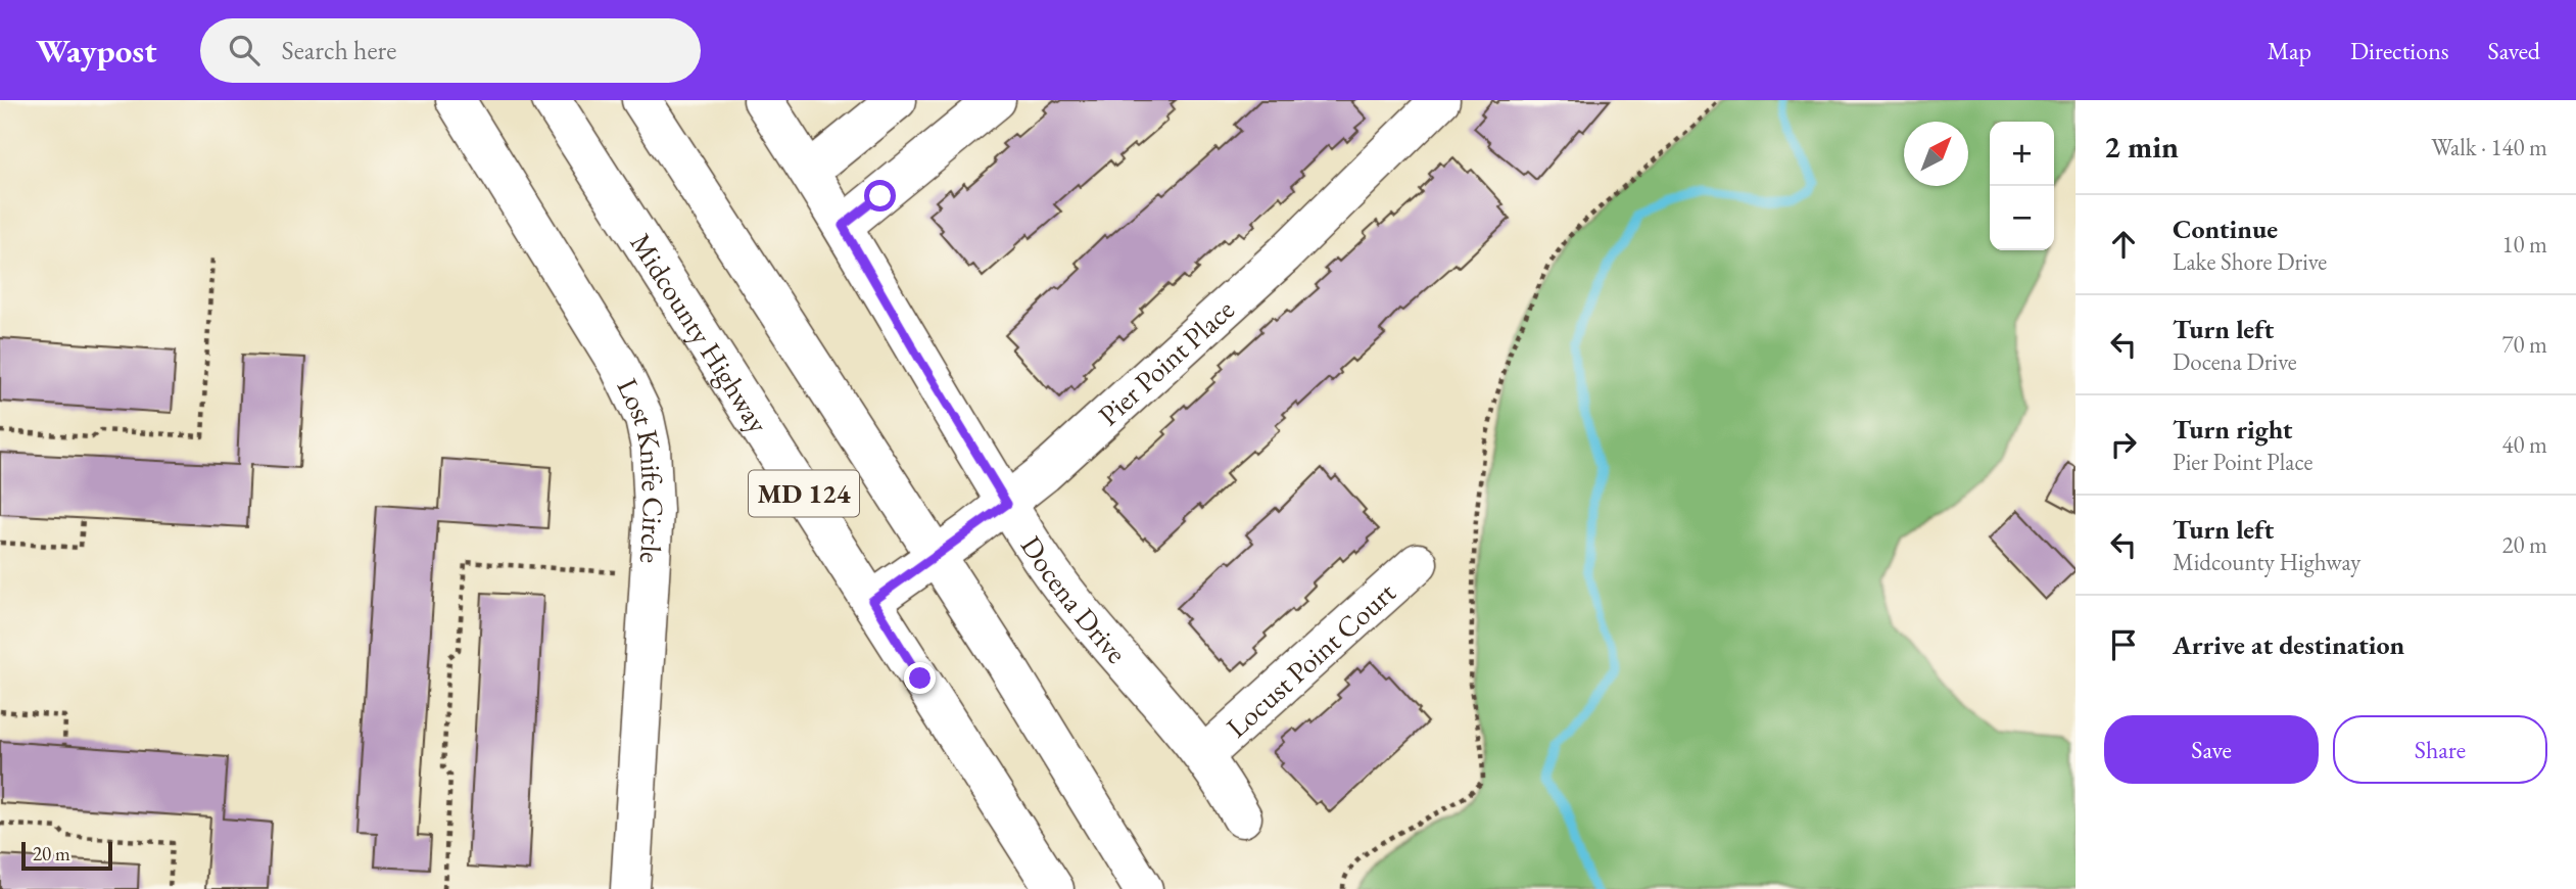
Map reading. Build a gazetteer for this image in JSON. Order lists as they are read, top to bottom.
{
  "streets": {
    "street": [
      "Midcounty Highway",
      "Pier Point Place",
      "Lost Knife Circle",
      "MD 124",
      "Docena Drive",
      "Locust Point Court"
    ]
  },
  "crossings": [
    ["Midcounty Highway", "Pier Point Place"],
    ["Pier Point Place", "MD 124"],
    ["Pier Point Place", "Docena Drive"],
    ["Docena Drive", "Locust Point Court"]
  ],
  "scale_bar": "20 m",
  "north": "top right",
  "page": {
    "header": "Waypost",
    "search": "Search here",
    "nav": ["Map", "Directions", "Saved"],
    "heading": ["2 min", "Walk · 140 m"],
    "map_buttons": ["+", "−"],
    "list": [
      ["Continue", "Lake Shore Drive", "10 m"],
      ["Turn left", "Docena Drive", "70 m"],
      ["Turn right", "Pier Point Place", "40 m"],
      ["Turn left", "Midcounty Highway", "20 m"],
      "Arrive at destination"
    ],
    "buttons": ["Save", "Share"],
    "scale": "20 m"
  }
}
